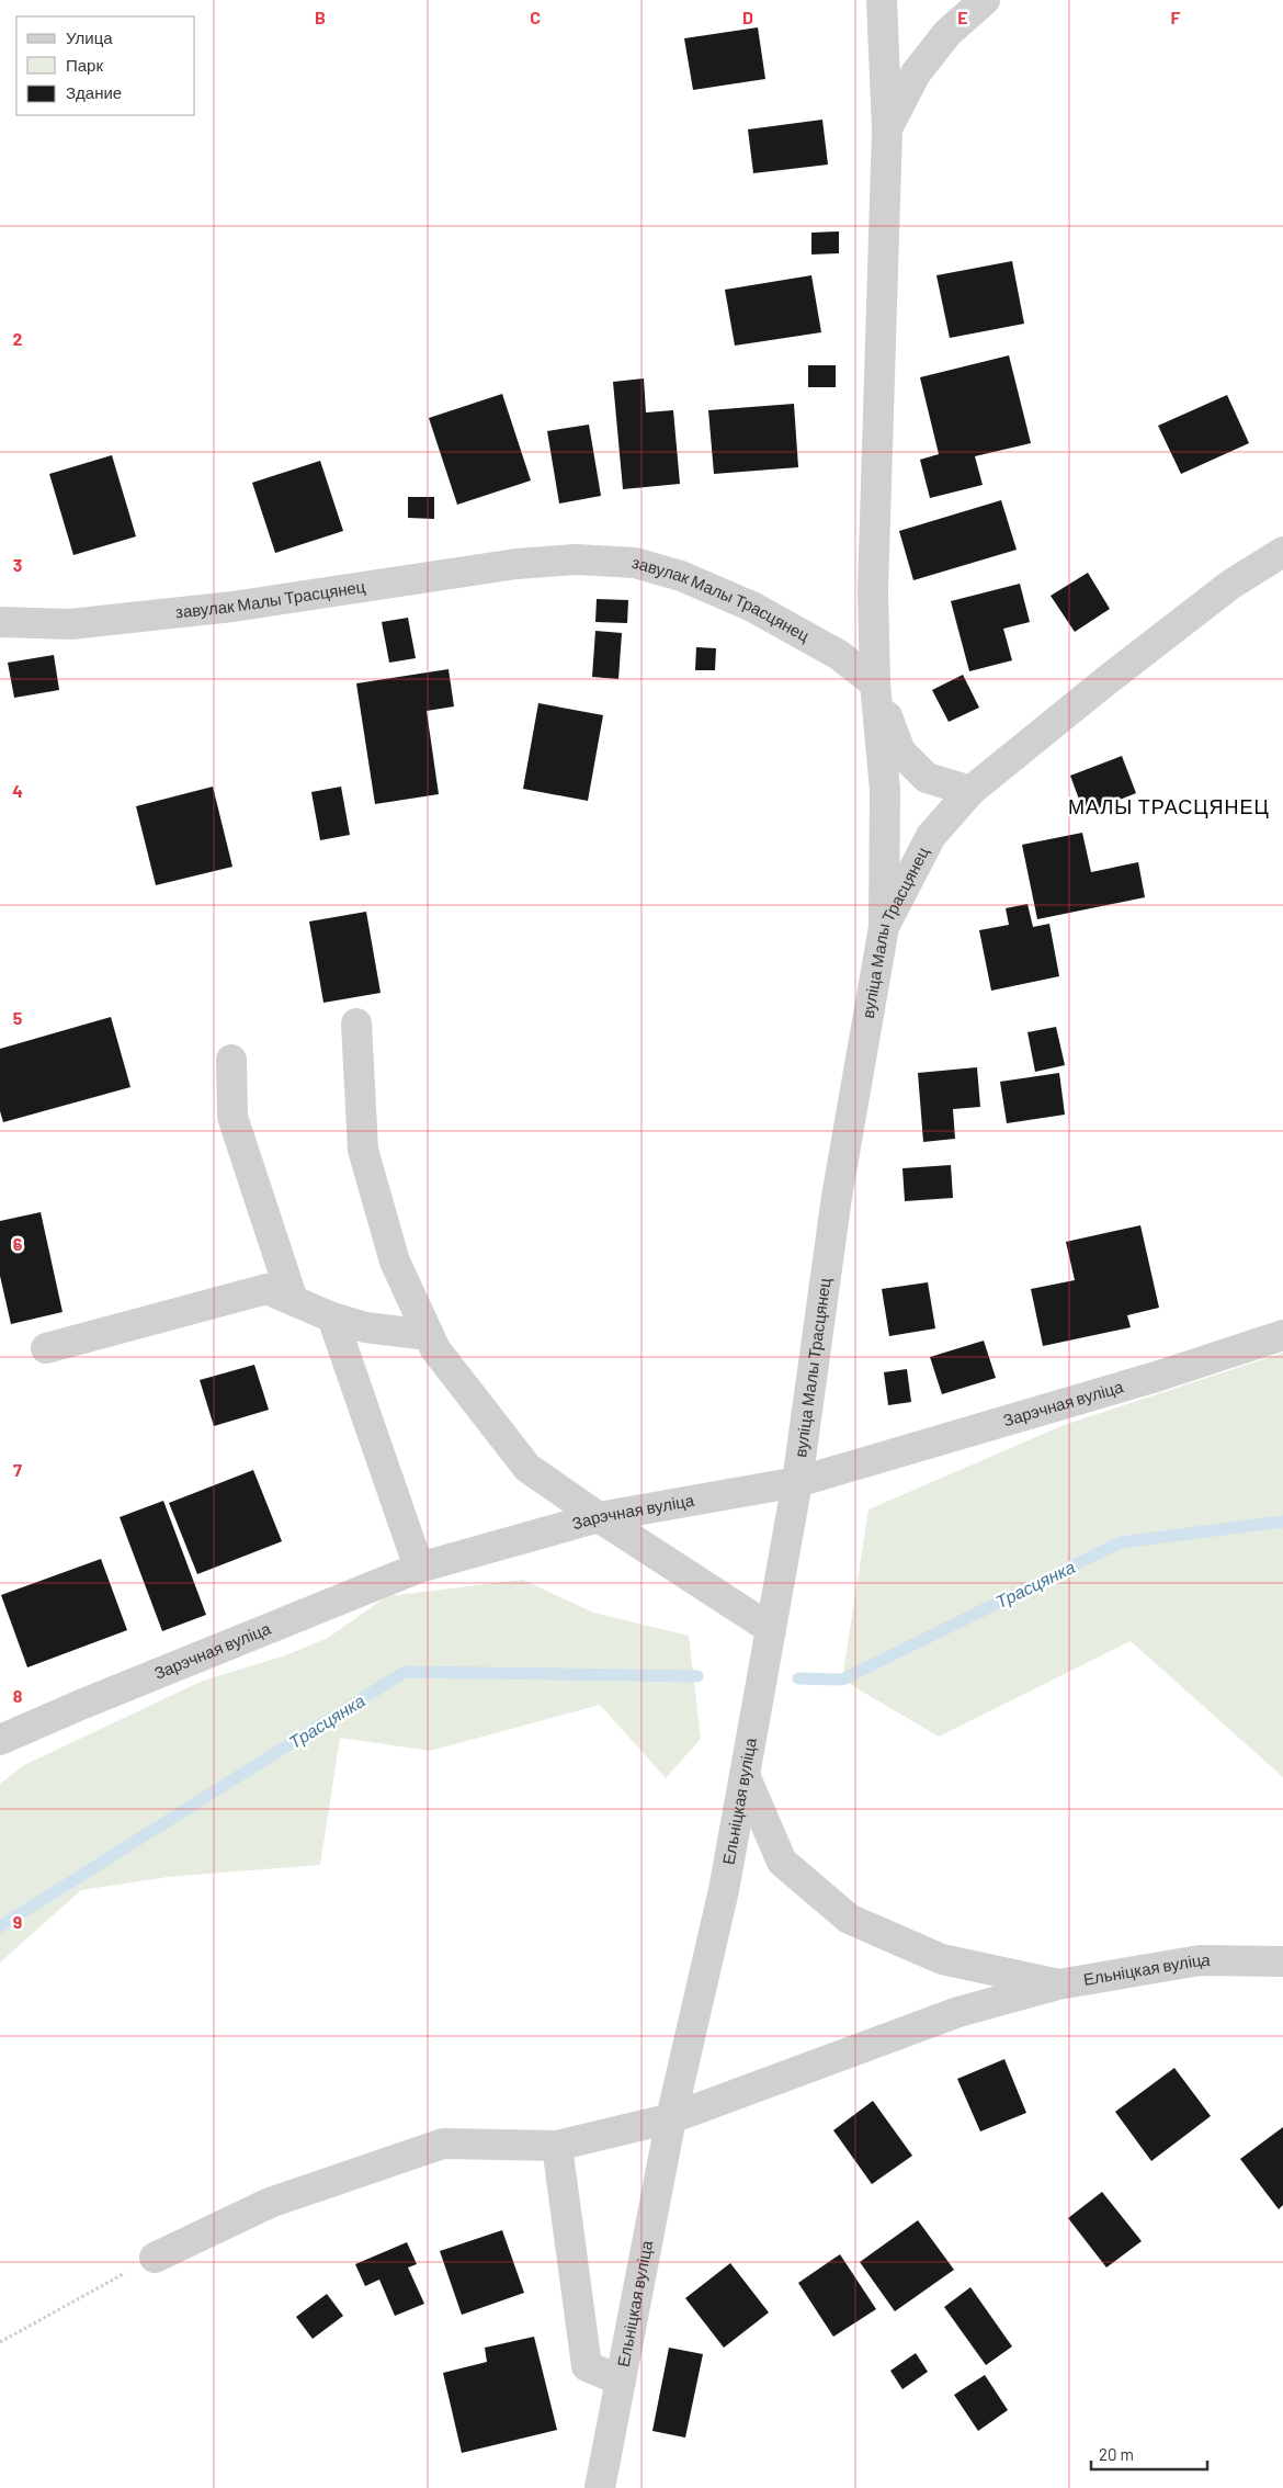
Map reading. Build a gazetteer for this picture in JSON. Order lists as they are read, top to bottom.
{
  "streets": {
    "street": [
      "завулак Малы Трасцянец",
      "вуліца Малы Трасцянец",
      "Зарэчная вуліца",
      "Ельніцкая вуліца"
    ]
  },
  "crossings": [
    ["вуліца Малы Трасцянец", "Зарэчная вуліца"],
    ["вуліца Малы Трасцянец", "Ельніцкая вуліца"],
    ["Зарэчная вуліца", "Ельніцкая вуліца"]
  ],
  "districts": ["МАЛЫ ТРАСЦЯНЕЦ"],
  "water": ["Трасцянка"],
  "legend": ["Улица", "Парк", "Здание"],
  "scale_bar": "20 m",
  "grid": {
    "columns": [
      "B",
      "C",
      "D",
      "E",
      "F"
    ],
    "rows": [
      "2",
      "3",
      "4",
      "5",
      "6",
      "7",
      "8",
      "9"
    ]
  }
}
